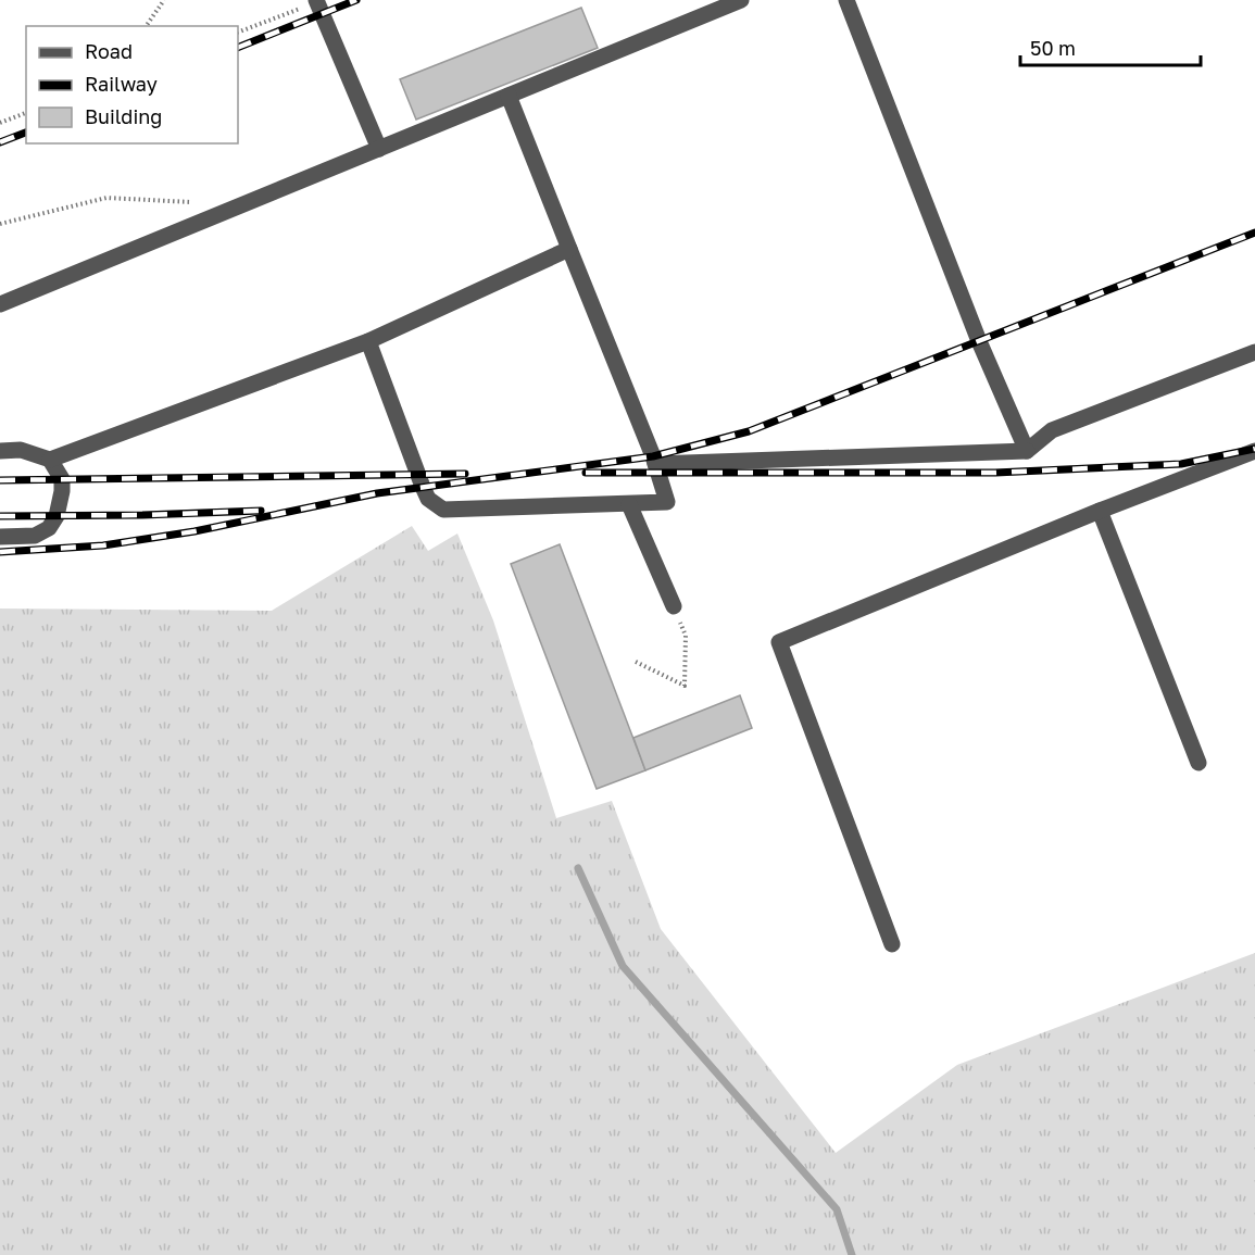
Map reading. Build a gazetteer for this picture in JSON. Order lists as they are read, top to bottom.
{
  "legend": ["Road", "Railway", "Building"],
  "scale_bar": "50 m"
}
